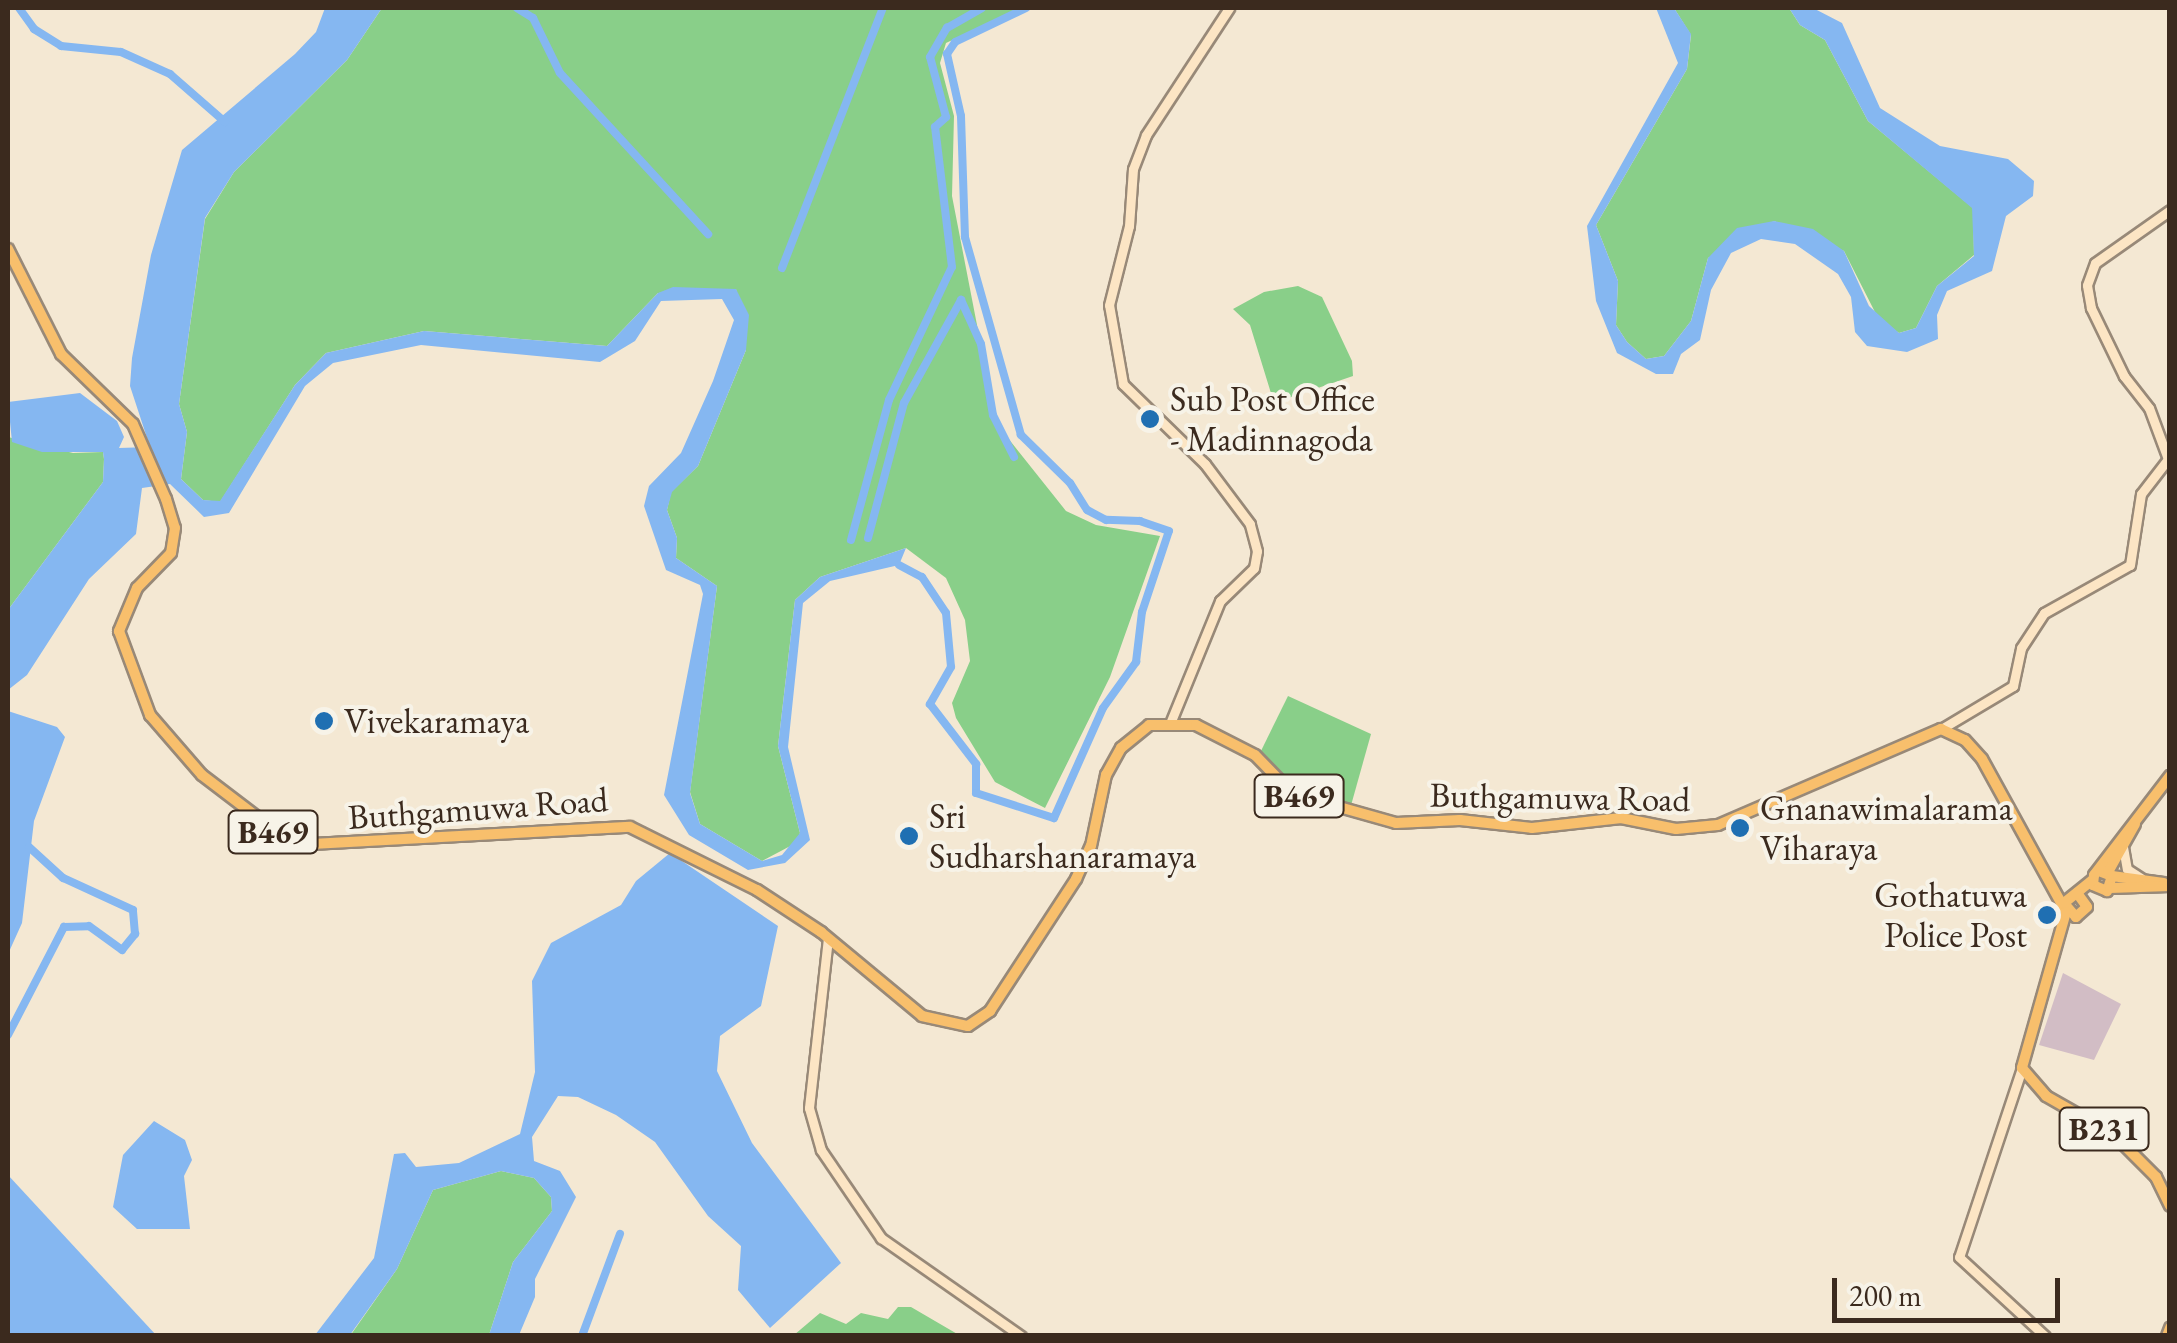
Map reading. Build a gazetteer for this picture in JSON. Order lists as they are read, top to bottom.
{
  "streets": {
    "main road": ["B469", "Buthgamuwa Road", "B231"]
  },
  "places": [
    "Sub Post Office - Madinnagoda",
    "Vivekaramaya",
    "Gnanawimalarama Viharaya",
    "Sri Sudharshanaramaya",
    "Gothatuwa Police Post"
  ],
  "scale_bar": "200 m"
}
